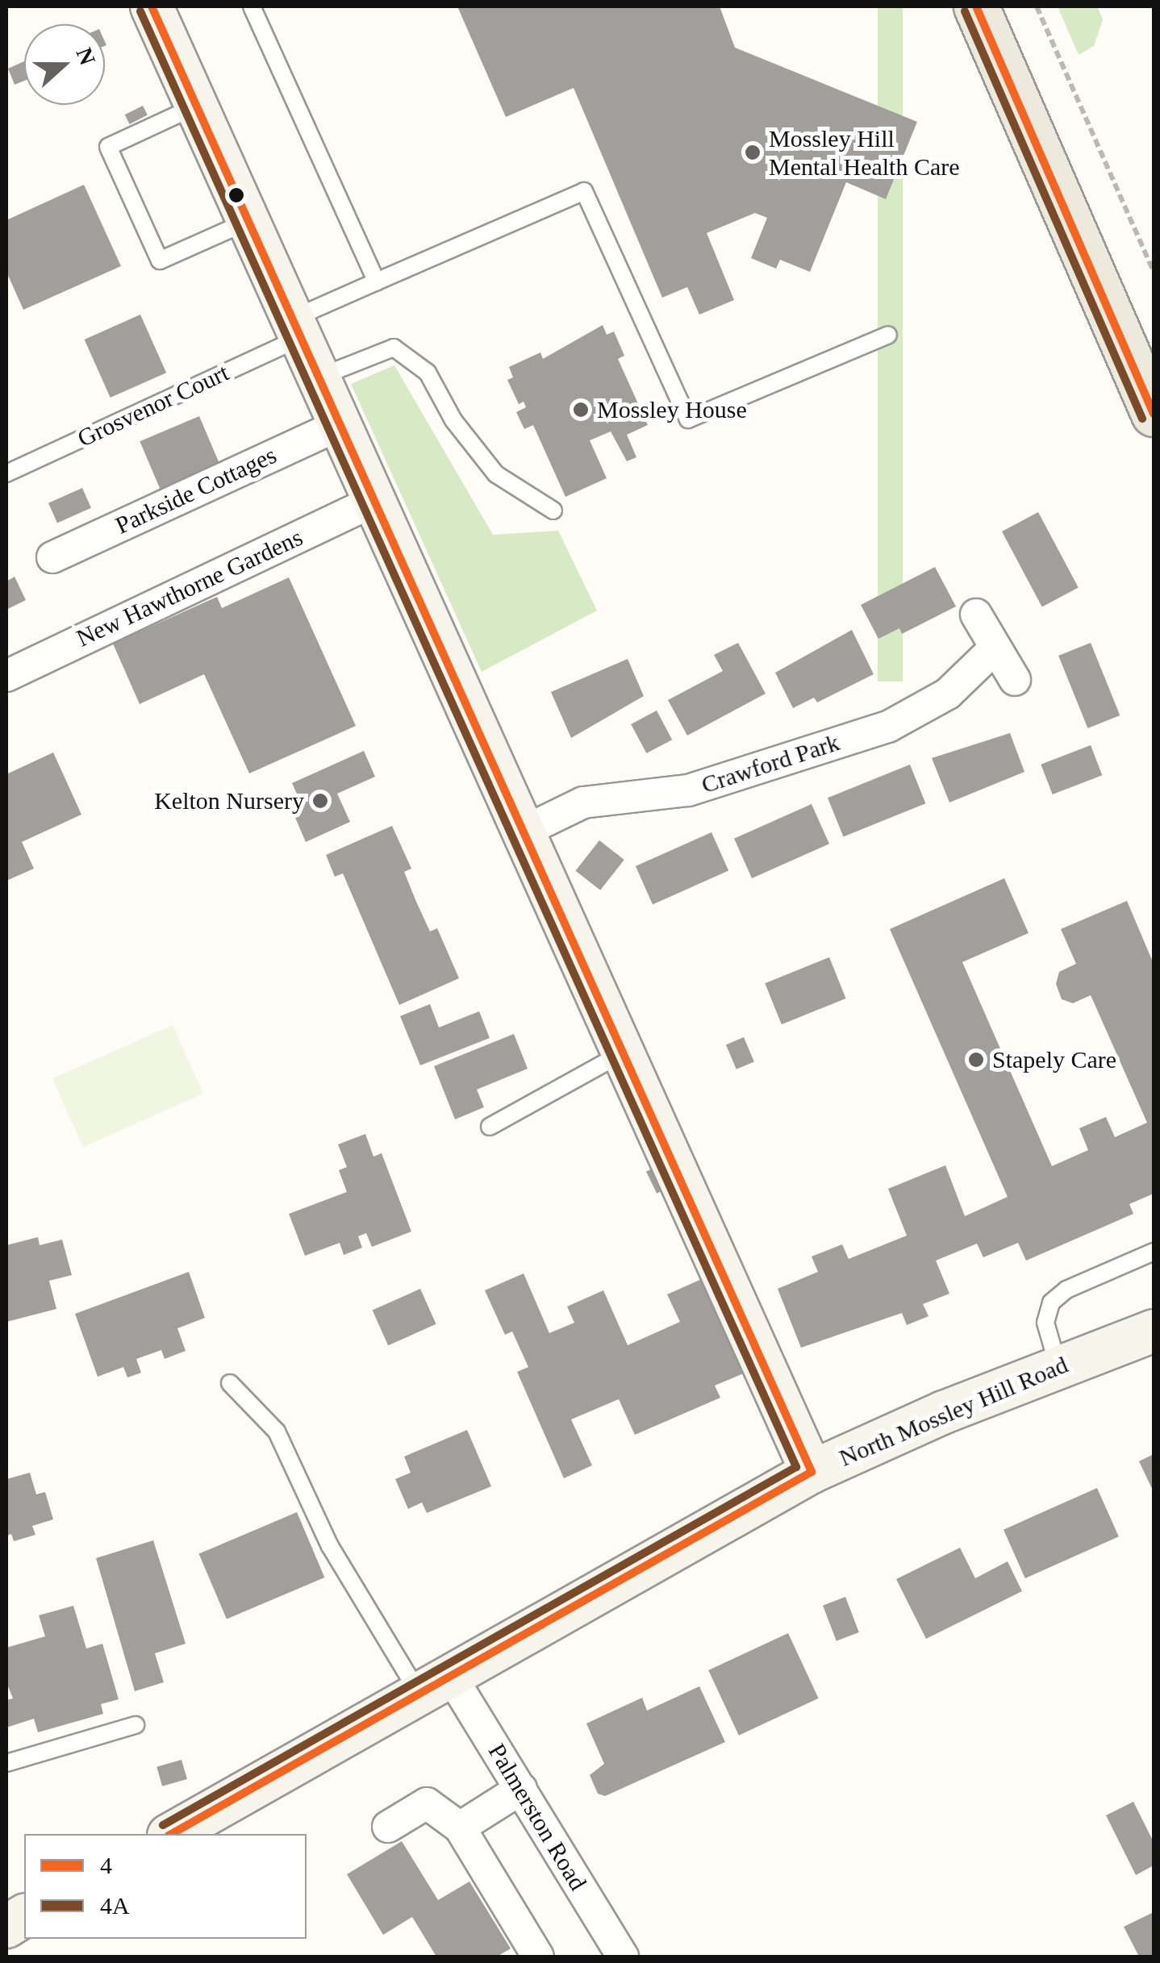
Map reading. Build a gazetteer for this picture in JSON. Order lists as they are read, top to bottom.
{
  "streets": {
    "street": [
      "Parkside Cottages",
      "New Hawthorne Gardens",
      "Crawford Park",
      "North Mossley Hill Road",
      "Palmerston Road"
    ],
    "lane": ["Grosvenor Court"]
  },
  "crossings": [
    ["North Mossley Hill Road", "Palmerston Road"]
  ],
  "places": [
    "Mossley Hill Mental Health Care",
    "Mossley House",
    "Kelton Nursery",
    "Stapely Care"
  ],
  "lines": ["transit line 4", "transit line 4A"],
  "legend": ["4", "4A"],
  "north": "right"
}
